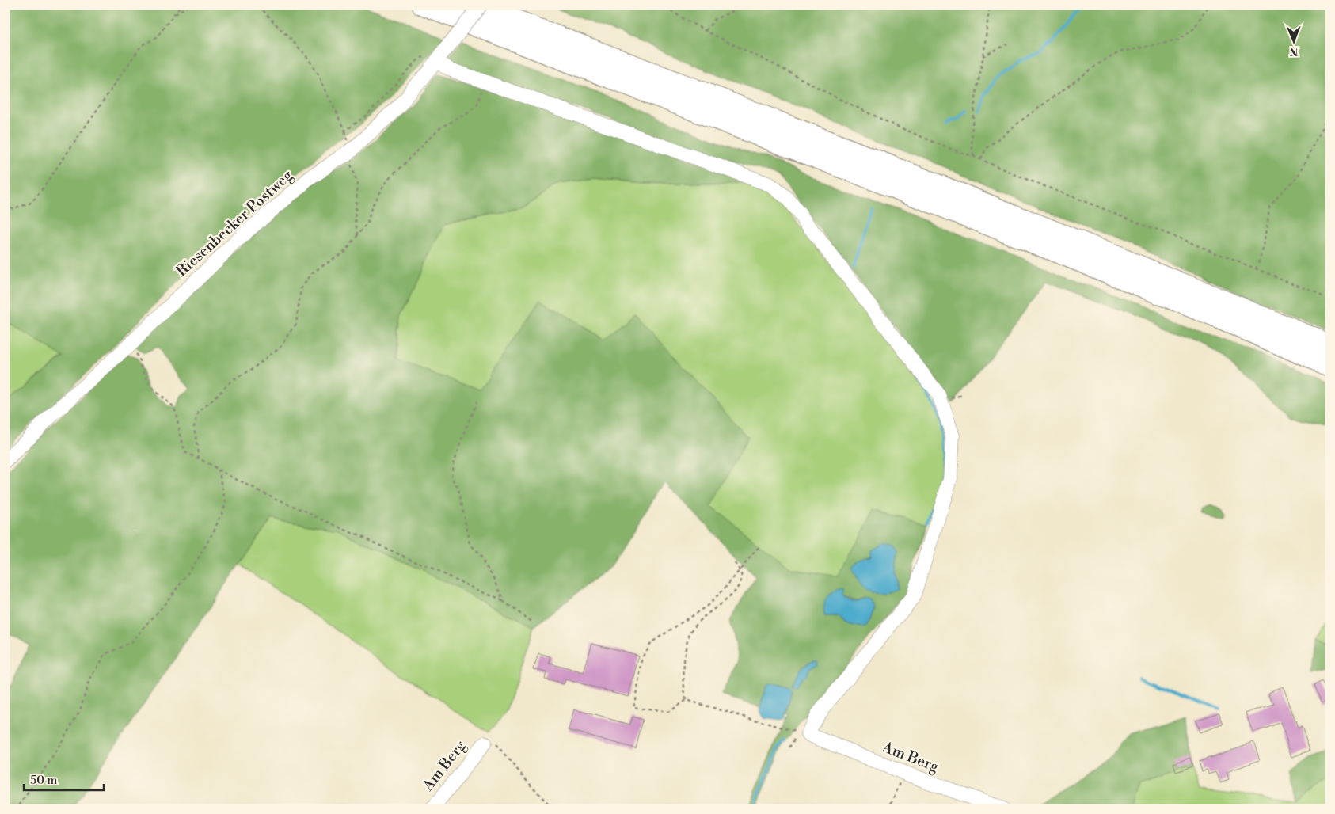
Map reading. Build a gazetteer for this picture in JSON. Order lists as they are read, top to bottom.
{
  "streets": {
    "street": ["Riesenbecker Postweg", "Am Berg"]
  },
  "scale_bar": "50 m",
  "north": "bottom"
}
